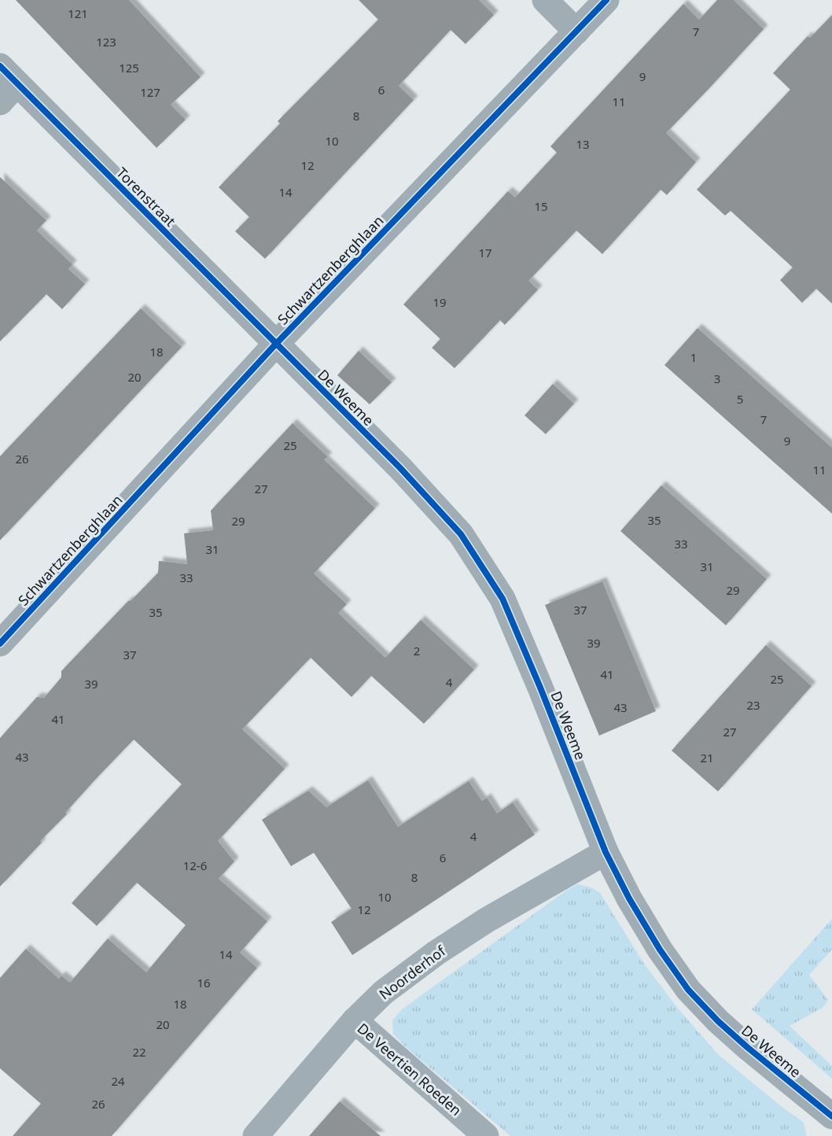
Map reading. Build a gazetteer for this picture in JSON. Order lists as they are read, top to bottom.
{
  "streets": {
    "street": [
      "Torenstraat",
      "Schwartzenberghlaan",
      "De Weeme",
      "Noorderhof",
      "De Veertien Roeden"
    ]
  },
  "crossings": [
    ["Torenstraat", "Schwartzenberghlaan"],
    ["Torenstraat", "De Weeme"],
    ["Schwartzenberghlaan", "De Weeme"],
    ["De Weeme", "Noorderhof"],
    ["Noorderhof", "De Veertien Roeden"]
  ],
  "house_numbers": [
    "121",
    "7",
    "123",
    "125",
    "9",
    "6",
    "127",
    "11",
    "8",
    "10",
    "13",
    "12",
    "14",
    "15",
    "17",
    "19",
    "18",
    "1",
    "20",
    "3",
    "5",
    "7",
    "9",
    "25",
    "26",
    "11",
    "27",
    "35",
    "29",
    "33",
    "31",
    "31",
    "33",
    "29",
    "37",
    "35",
    "39",
    "2",
    "37",
    "41",
    "25",
    "4",
    "39",
    "23",
    "43",
    "41",
    "27",
    "43",
    "21",
    "4",
    "6",
    "12-6",
    "8",
    "10",
    "12",
    "14",
    "16",
    "18",
    "20",
    "22",
    "24",
    "26"
  ]
}
